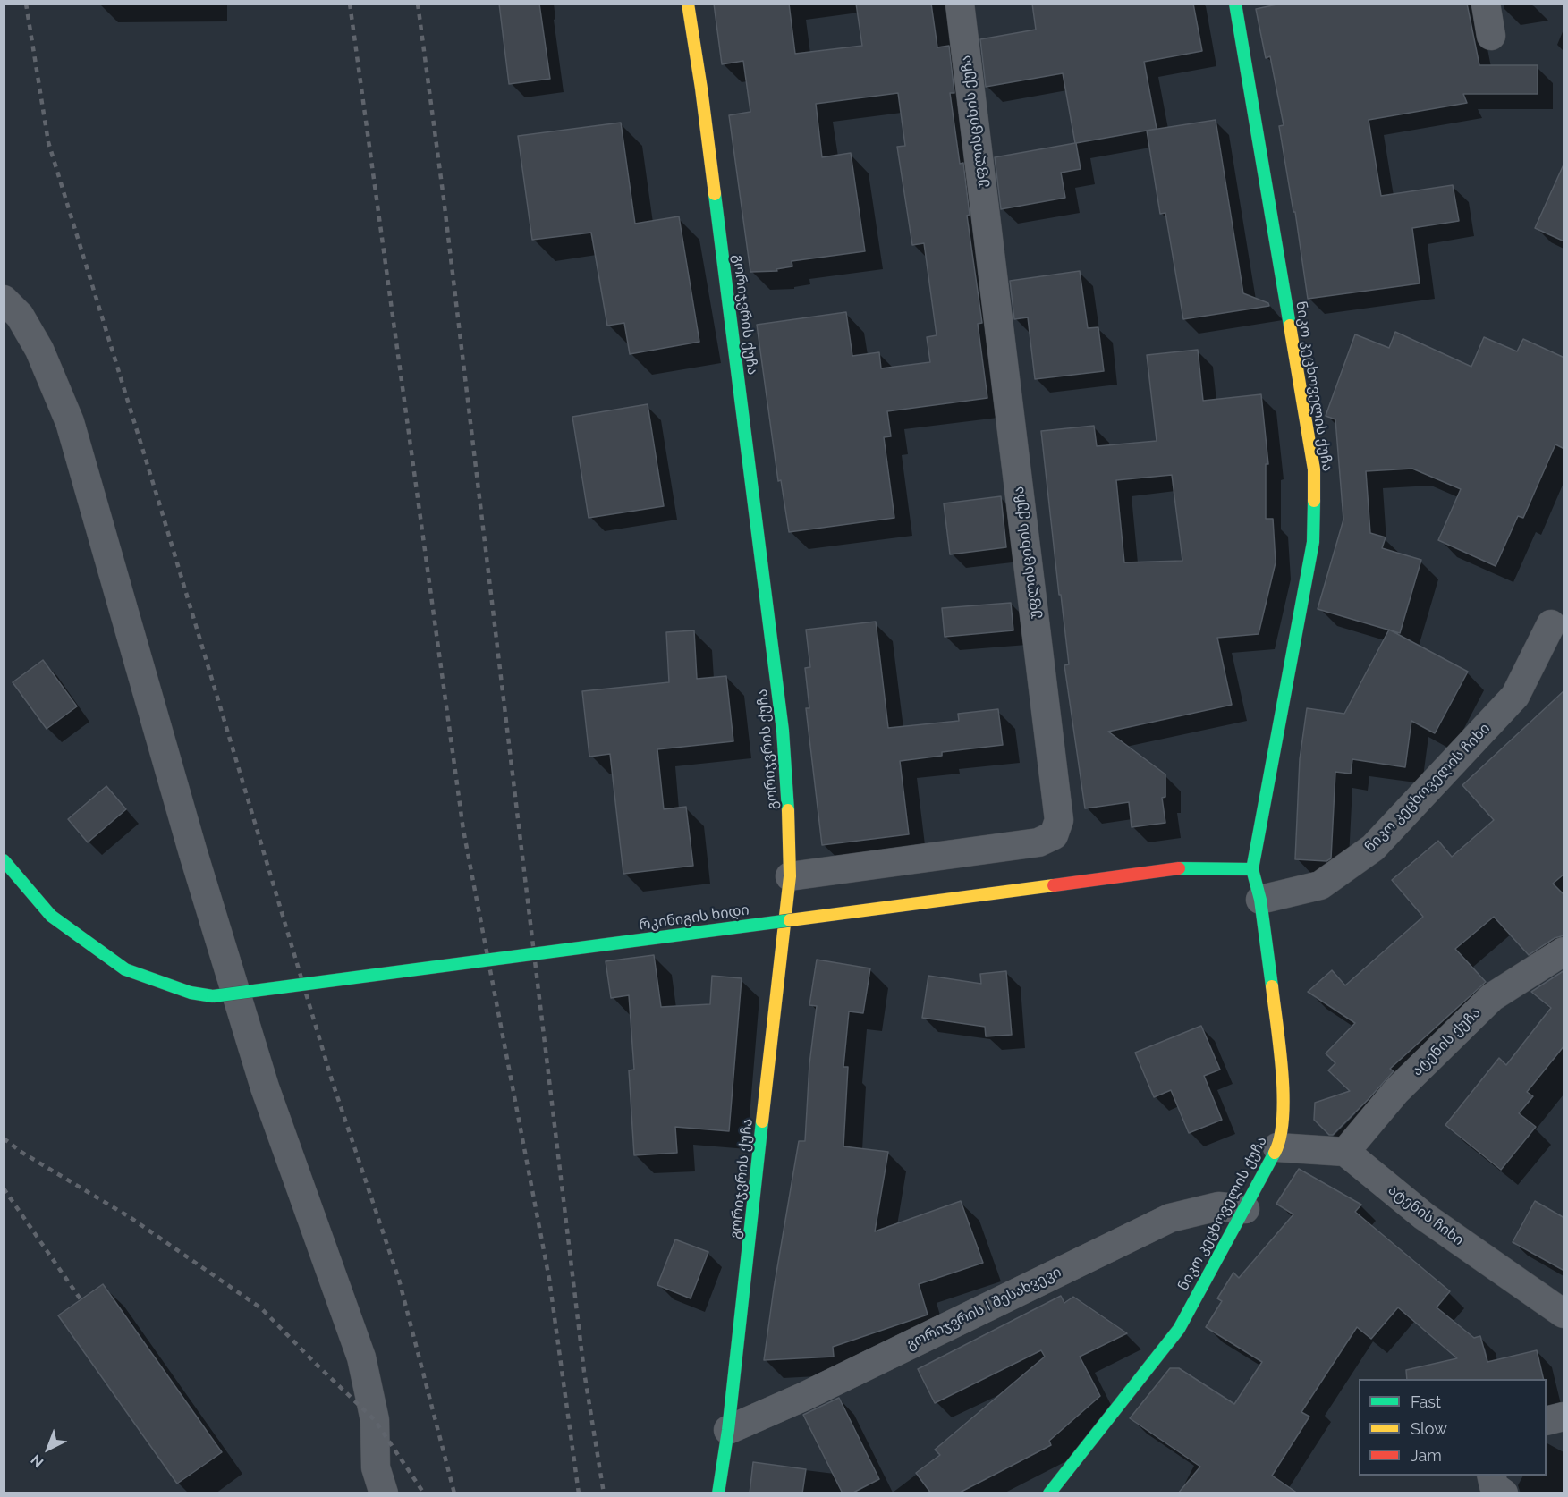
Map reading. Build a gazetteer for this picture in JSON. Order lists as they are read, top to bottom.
{
  "streets": {
    "main road": ["გორიჯვრის ქუჩა", "ნიკო კეცხოველის ქუჩა", "რკინიგის ხიდი"],
    "street": [
      "უფლისციხის ქუჩა",
      "ნიკო კეცხოველის ჩიხი",
      "ატენის ქუჩა",
      "ატენის ჩიხი",
      "გორიჯვრის I შესახვევი"
    ]
  },
  "crossings": [
    ["უფლისციხის ქუჩა", "გორიჯვრის ქუჩა"],
    ["გორიჯვრის ქუჩა", "გორიჯვრის I შესახვევი"],
    ["ნიკო კეცხოველის ქუჩა", "ნიკო კეცხოველის ჩიხი"],
    ["ნიკო კეცხოველის ქუჩა", "რკინიგის ხიდი"],
    ["ნიკო კეცხოველის ქუჩა", "გორიჯვრის I შესახვევი"],
    ["ატენის ქუჩა", "ატენის ჩიხი"]
  ],
  "legend": ["Fast", "Slow", "Jam"],
  "north": "bottom left"
}
